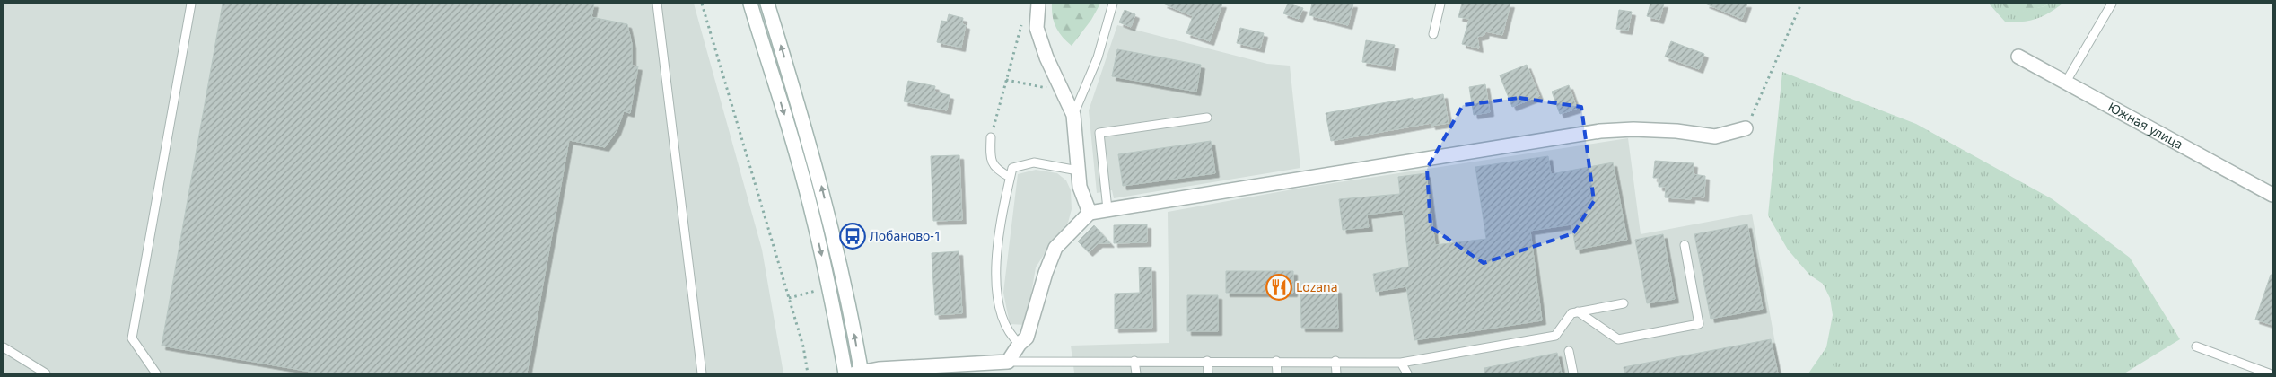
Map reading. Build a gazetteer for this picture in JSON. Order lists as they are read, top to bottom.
{
  "streets": {
    "street": ["Южная улица"]
  },
  "places": {
    "bus stop": ["Лобаново-1"],
    "restaurant": ["Lozana"]
  }
}
